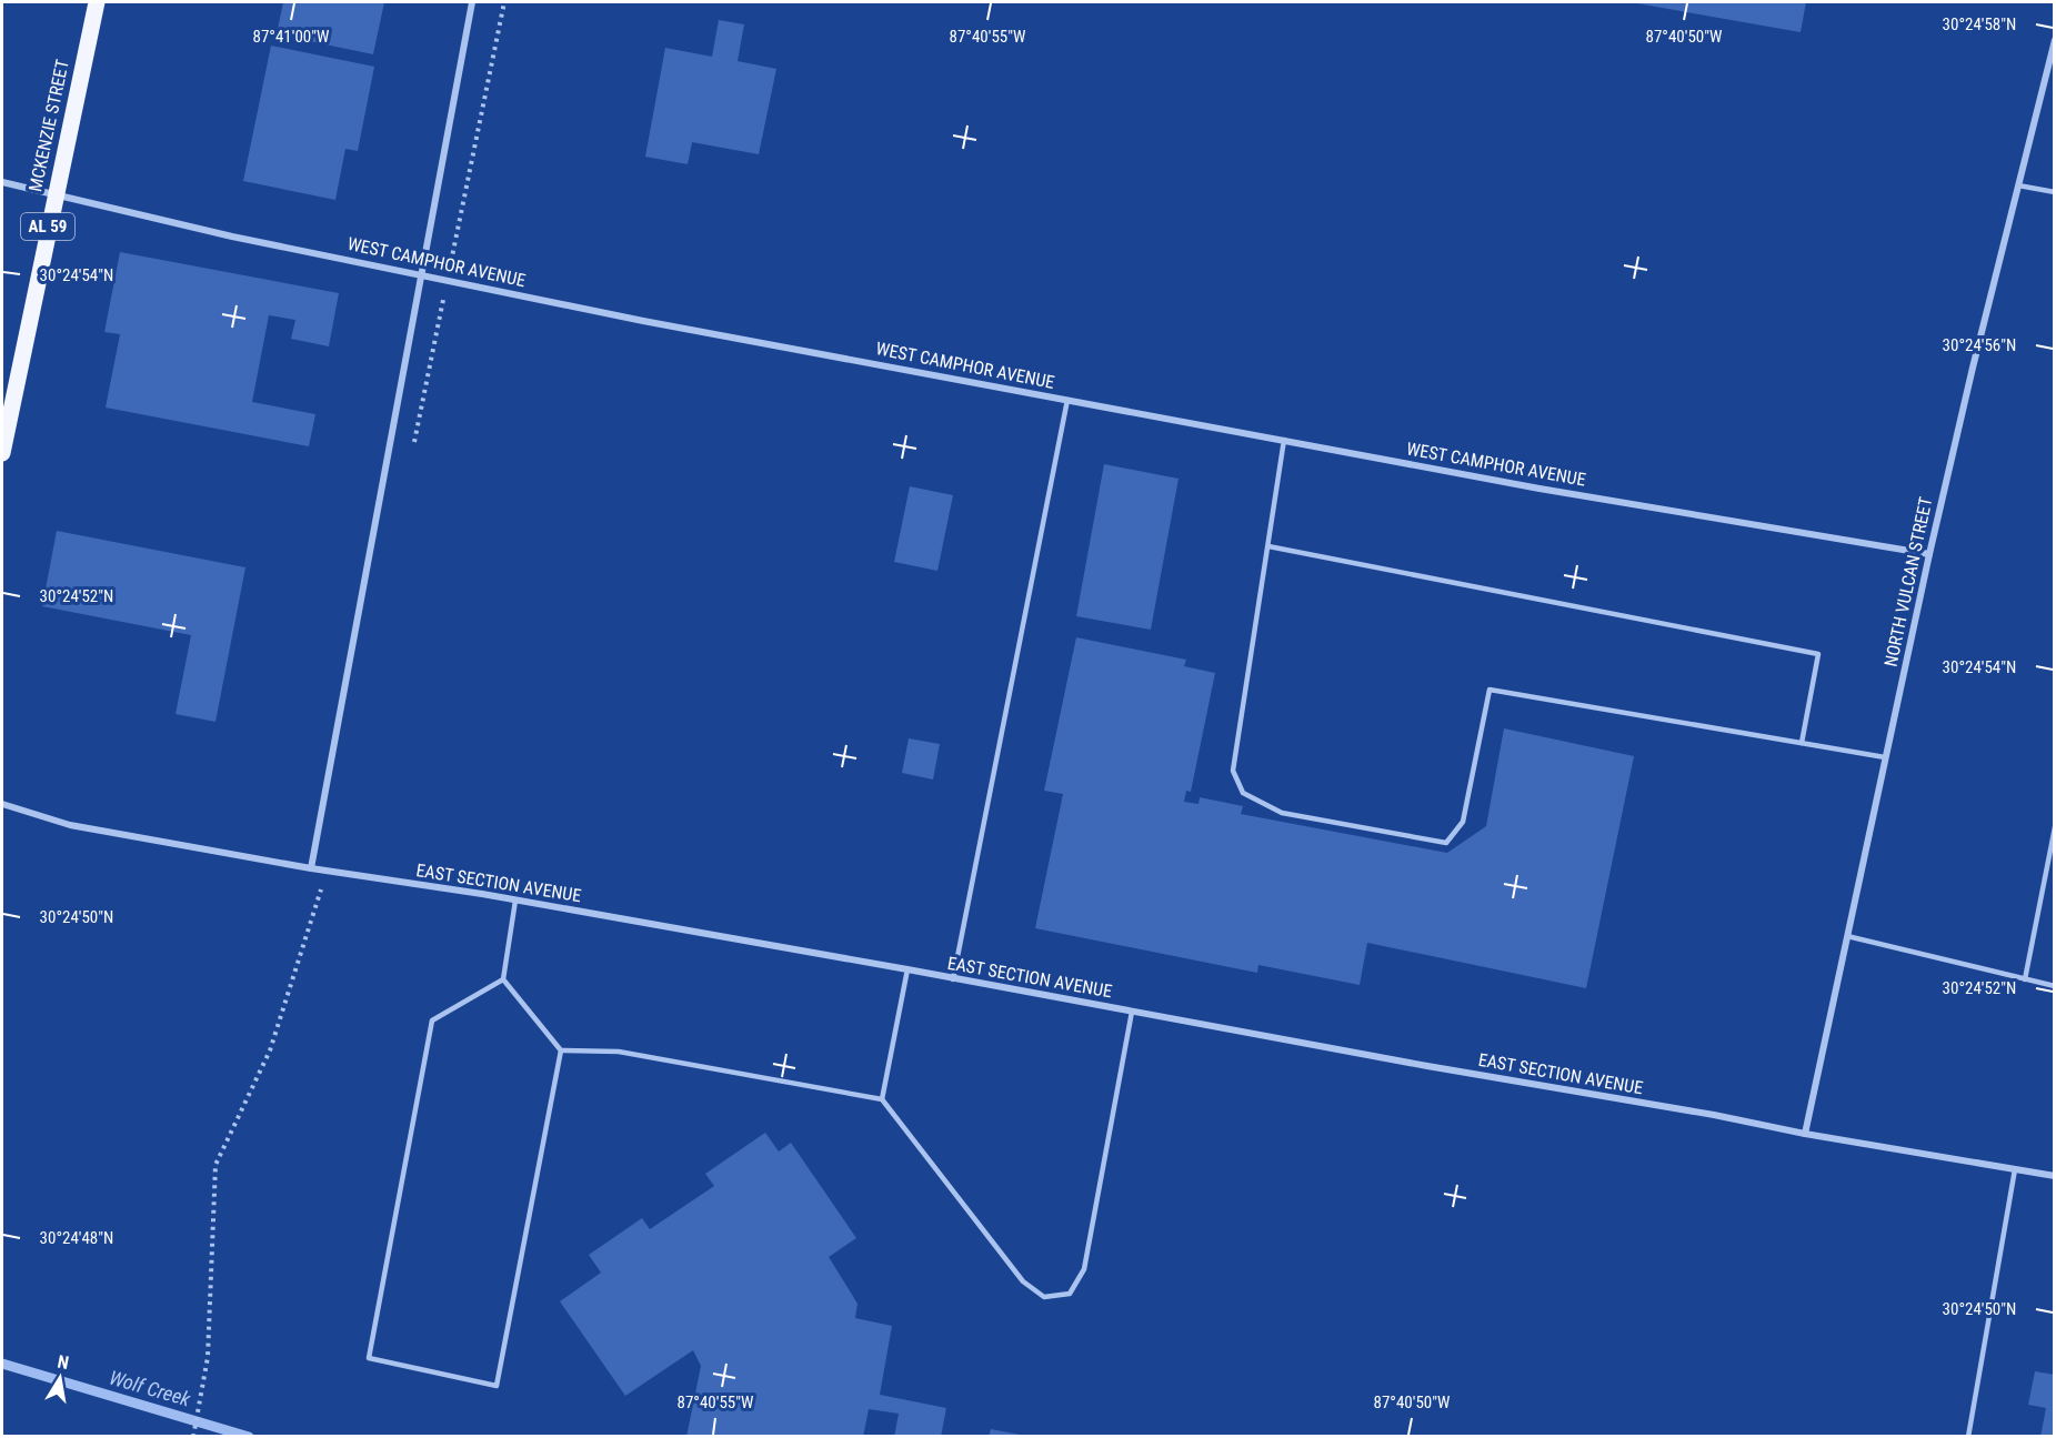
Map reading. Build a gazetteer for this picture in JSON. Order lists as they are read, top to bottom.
{
  "streets": {
    "main road": ["MCKENZIE STREET", "AL 59"],
    "street": ["WEST CAMPHOR AVENUE", "NORTH VULCAN STREET", "EAST SECTION AVENUE"]
  },
  "crossings": [
    ["MCKENZIE STREET", "WEST CAMPHOR AVENUE"],
    ["WEST CAMPHOR AVENUE", "NORTH VULCAN STREET"],
    ["NORTH VULCAN STREET", "EAST SECTION AVENUE"]
  ],
  "water": ["Wolf Creek"],
  "north": "top",
  "coordinates": [
    "30°24'58\"N",
    "87°41'00\"W",
    "87°40'55\"W",
    "87°40'50\"W",
    "30°24'54\"N",
    "30°24'56\"N",
    "30°24'52\"N",
    "30°24'50\"N",
    "30°24'48\"N"
  ]
}
